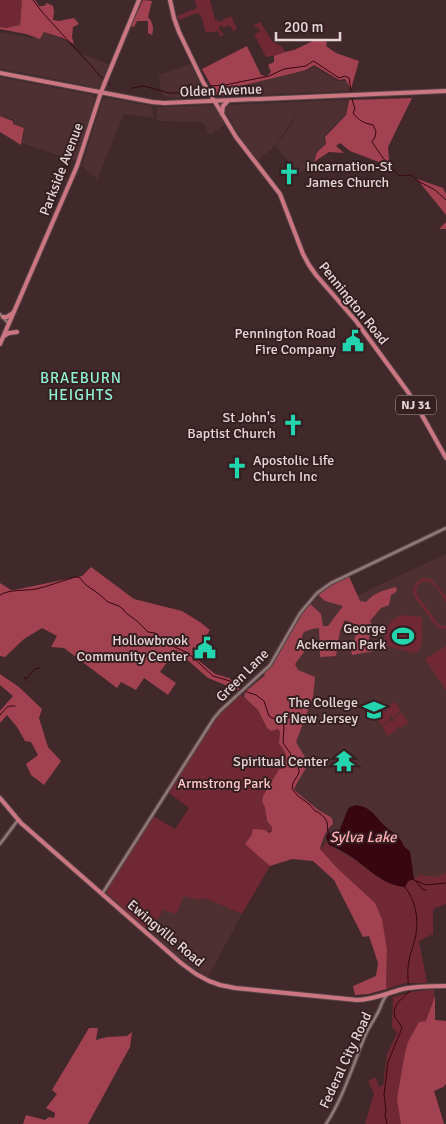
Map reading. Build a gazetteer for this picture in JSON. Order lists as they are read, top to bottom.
{
  "streets": {
    "main road": [
      "Olden Avenue",
      "Parkside Avenue",
      "Pennington Road",
      "NJ 31",
      "Ewingville Road"
    ],
    "street": ["Green Lane", "Federal City Road"]
  },
  "crossings": [
    ["Olden Avenue", "Parkside Avenue"],
    ["Olden Avenue", "Pennington Road"],
    ["Green Lane", "Ewingville Road"],
    ["Ewingville Road", "Federal City Road"]
  ],
  "districts": ["BRAEBURN HEIGHTS"],
  "water": ["Sylva Lake"],
  "parks": ["Armstrong Park"],
  "places": {
    "church": ["Incarnation-St James Church", "St John's Baptist Church", "Apostolic Life Church Inc"],
    "public building": ["Pennington Road Fire Company", "Hollowbrook Community Center"],
    "sports": ["George Ackerman Park"],
    "school or university": ["The College of New Jersey"],
    "temple": ["Spiritual Center"]
  },
  "scale_bar": "200 m"
}
